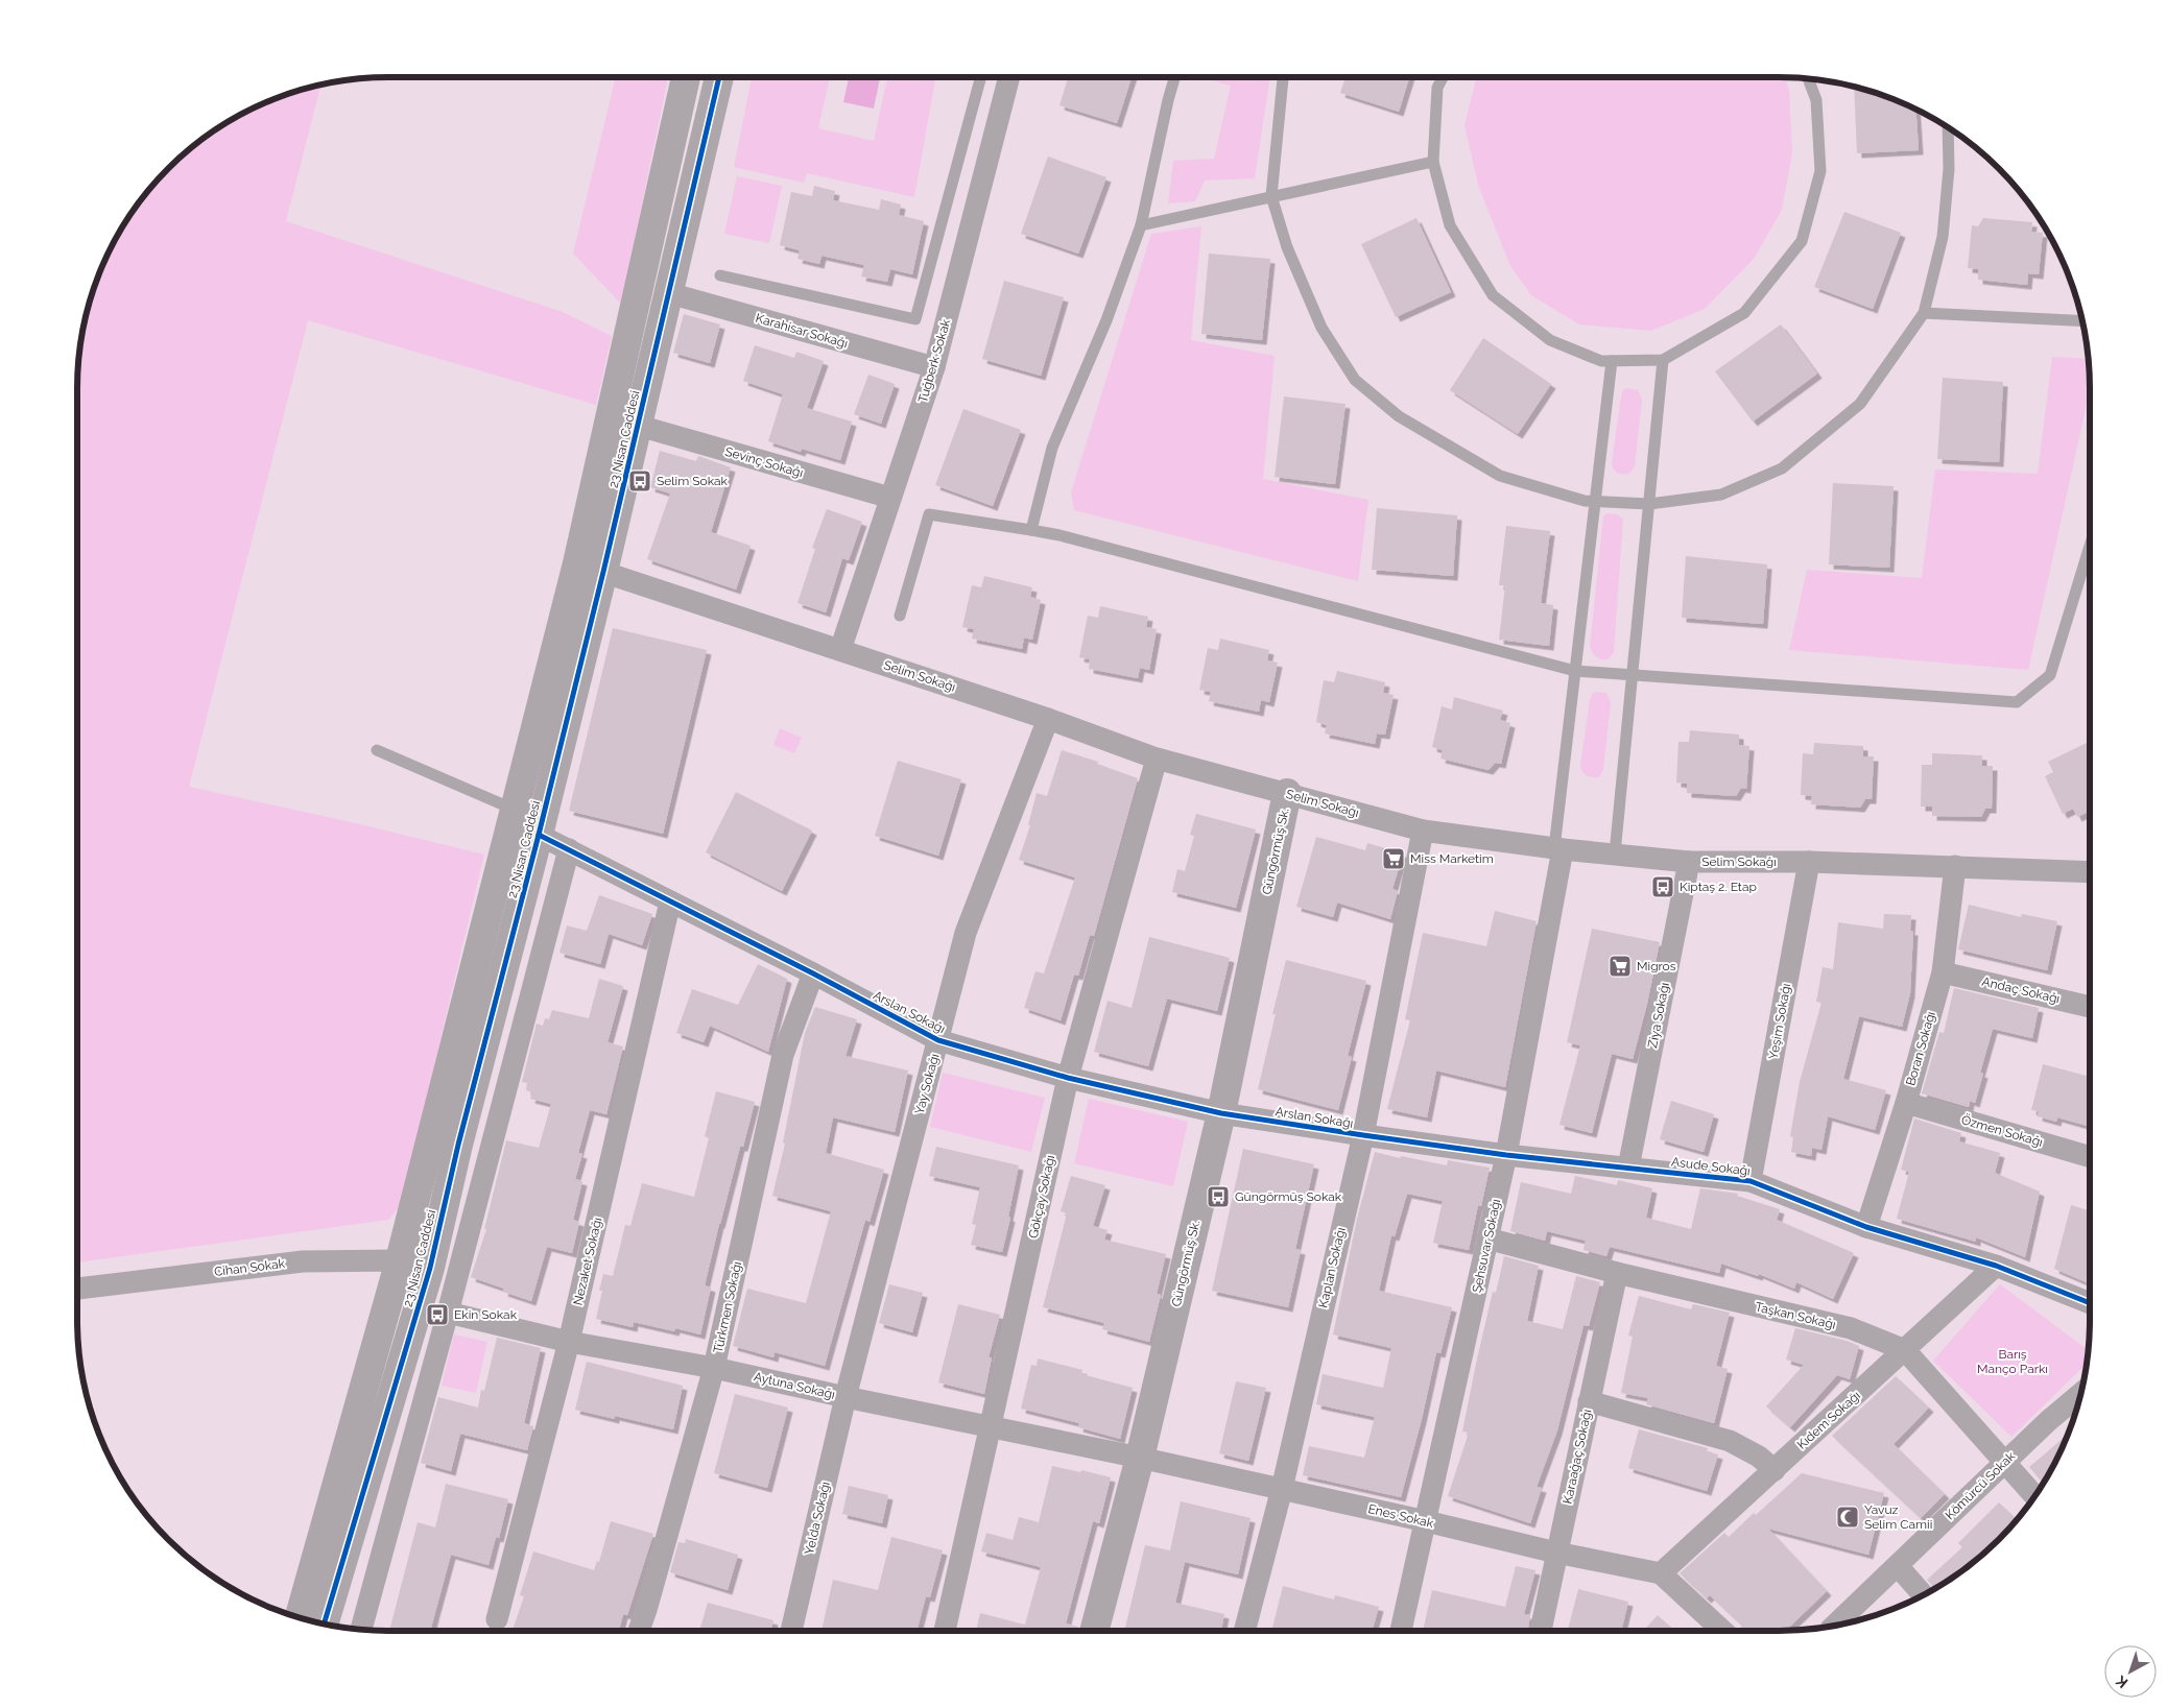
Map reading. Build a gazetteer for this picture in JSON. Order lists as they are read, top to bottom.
{
  "streets": {
    "street": [
      "Karahisar Sokağı",
      "Tuğberk Sokak",
      "23 Nisan Caddesi",
      "Sevinç Sokağı",
      "Selim Sokağı",
      "Güngörmüş Sk.",
      "Andaç Sokağı",
      "Arslan Sokağı",
      "Ziya Sokağı",
      "Yeşim Sokağı",
      "Boran Sokağı",
      "Yay Sokağı",
      "Özmen Sokağı",
      "Asude Sokağı",
      "Gökçay Sokağı",
      "Şehsuvar Sokağı",
      "Nezaket Sokağı",
      "Cihan Sokak",
      "Kaplan Sokağı",
      "Türkmen Sokağı",
      "Taşkan Sokağı",
      "Aytuna Sokağı",
      "Kıdem Sokağı",
      "Karaağaç Sokağı",
      "Kömürcü Sokak",
      "Enes Sokak",
      "Yelda Sokağı"
    ]
  },
  "crossings": [
    ["Karahisar Sokağı", "Tuğberk Sokak"],
    ["Karahisar Sokağı", "23 Nisan Caddesi"],
    ["Tuğberk Sokak", "Sevinç Sokağı"],
    ["Tuğberk Sokak", "Selim Sokağı"],
    ["23 Nisan Caddesi", "Sevinç Sokağı"],
    ["23 Nisan Caddesi", "Selim Sokağı"],
    ["23 Nisan Caddesi", "Arslan Sokağı"],
    ["23 Nisan Caddesi", "Cihan Sokak"],
    ["Selim Sokağı", "Güngörmüş Sk."],
    ["Selim Sokağı", "Ziya Sokağı"],
    ["Selim Sokağı", "Yeşim Sokağı"],
    ["Selim Sokağı", "Boran Sokağı"],
    ["Selim Sokağı", "Yay Sokağı"],
    ["Selim Sokağı", "Gökçay Sokağı"],
    ["Selim Sokağı", "Şehsuvar Sokağı"],
    ["Selim Sokağı", "Kaplan Sokağı"],
    ["Güngörmüş Sk.", "Arslan Sokağı"],
    ["Güngörmüş Sk.", "Aytuna Sokağı"],
    ["Güngörmüş Sk.", "Enes Sokak"],
    ["Andaç Sokağı", "Boran Sokağı"],
    ["Arslan Sokağı", "Yay Sokağı"],
    ["Arslan Sokağı", "Asude Sokağı"],
    ["Arslan Sokağı", "Gökçay Sokağı"],
    ["Arslan Sokağı", "Nezaket Sokağı"],
    ["Arslan Sokağı", "Kaplan Sokağı"],
    ["Arslan Sokağı", "Türkmen Sokağı"],
    ["Ziya Sokağı", "Asude Sokağı"],
    ["Yeşim Sokağı", "Asude Sokağı"],
    ["Boran Sokağı", "Özmen Sokağı"],
    ["Boran Sokağı", "Asude Sokağı"],
    ["Yay Sokağı", "Aytuna Sokağı"],
    ["Yay Sokağı", "Yelda Sokağı"],
    ["Asude Sokağı", "Şehsuvar Sokağı"],
    ["Asude Sokağı", "Kaplan Sokağı"],
    ["Asude Sokağı", "Kıdem Sokağı"],
    ["Gökçay Sokağı", "Aytuna Sokağı"],
    ["Şehsuvar Sokağı", "Taşkan Sokağı"],
    ["Şehsuvar Sokağı", "Enes Sokak"],
    ["Nezaket Sokağı", "Aytuna Sokağı"],
    ["Kaplan Sokağı", "Enes Sokak"],
    ["Türkmen Sokağı", "Aytuna Sokağı"],
    ["Taşkan Sokağı", "Kıdem Sokağı"],
    ["Taşkan Sokağı", "Karaağaç Sokağı"],
    ["Taşkan Sokağı", "Kömürcü Sokak"],
    ["Aytuna Sokağı", "Enes Sokak"],
    ["Aytuna Sokağı", "Yelda Sokağı"],
    ["Kıdem Sokağı", "Enes Sokak"],
    ["Karaağaç Sokağı", "Enes Sokak"]
  ],
  "parks": ["Barış Manço Parkı"],
  "places": {
    "bus stop": [
      "Selim Sokak",
      "Kiptaş 2. Etap",
      "Güngörmüş Sokak",
      "Ekin Sokak"
    ],
    "supermarket": ["Miss Marketim", "Migros"],
    "mosque": ["Yavuz Selim Camii"]
  },
  "north": "bottom left"
}
